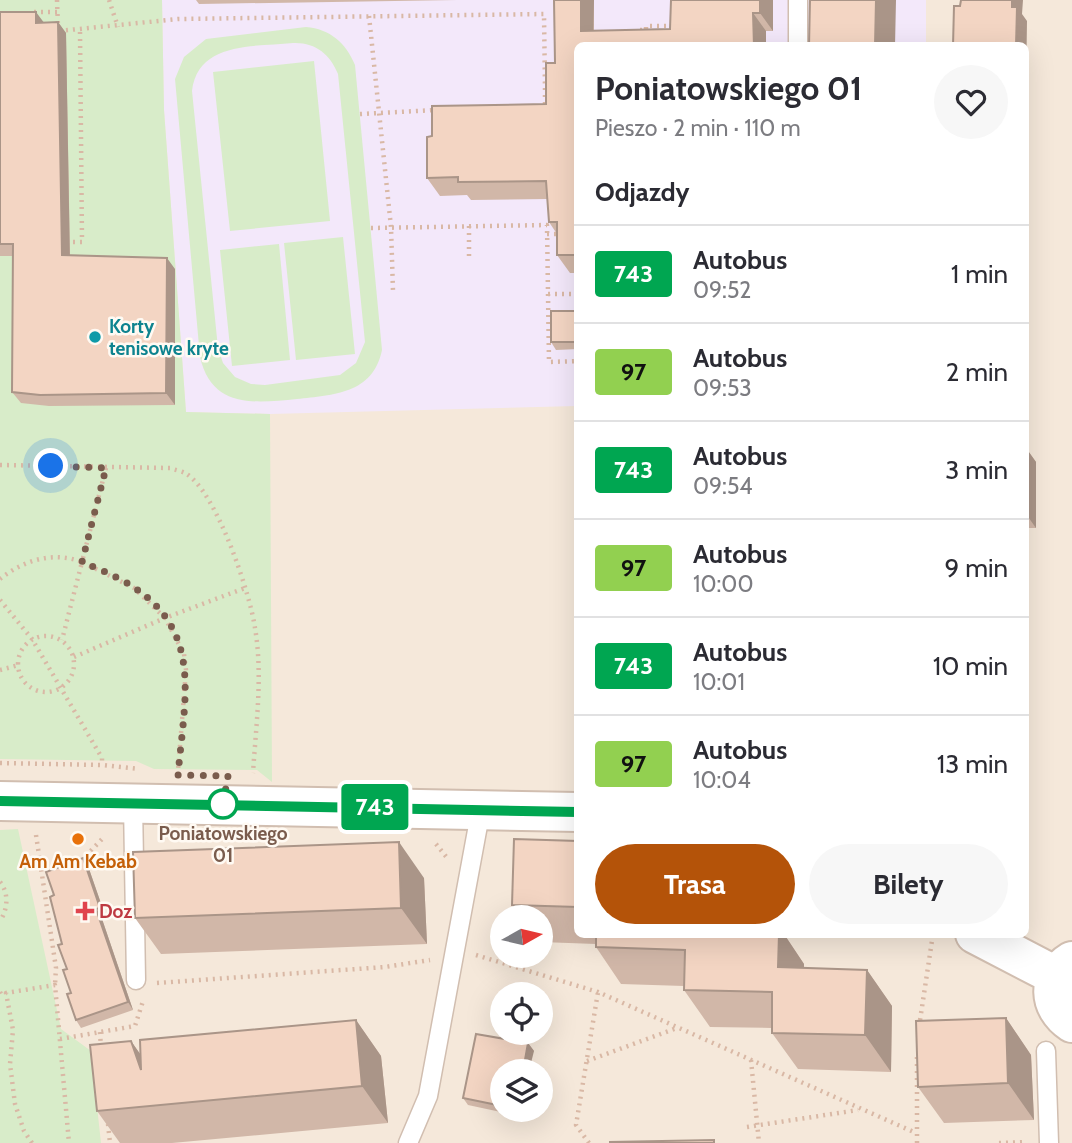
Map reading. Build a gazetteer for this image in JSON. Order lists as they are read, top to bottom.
{
  "places": {
    "other": ["Korty tenisowe kryte", "Poniatowskiego 01", "Am Am Kebab"],
    "health": ["Doz"]
  },
  "lines": ["bus line 743"],
  "north": "right",
  "page": {
    "on_map": "743",
    "heading": [
      ["Poniatowskiego 01", "Pieszo · 2 min · 110 m"],
      "Odjazdy"
    ],
    "list": [
      {
        "mark": "743",
        "name": "Autobus",
        "note": "09:52",
        "value": "1 min"
      },
      {
        "mark": "97",
        "name": "Autobus",
        "note": "09:53",
        "value": "2 min"
      },
      {
        "mark": "743",
        "name": "Autobus",
        "note": "09:54",
        "value": "3 min"
      },
      {
        "mark": "97",
        "name": "Autobus",
        "note": "10:00",
        "value": "9 min"
      },
      {
        "mark": "743",
        "name": "Autobus",
        "note": "10:01",
        "value": "10 min"
      },
      {
        "mark": "97",
        "name": "Autobus",
        "note": "10:04",
        "value": "13 min"
      }
    ],
    "buttons": ["Trasa", "Bilety"]
  }
}
